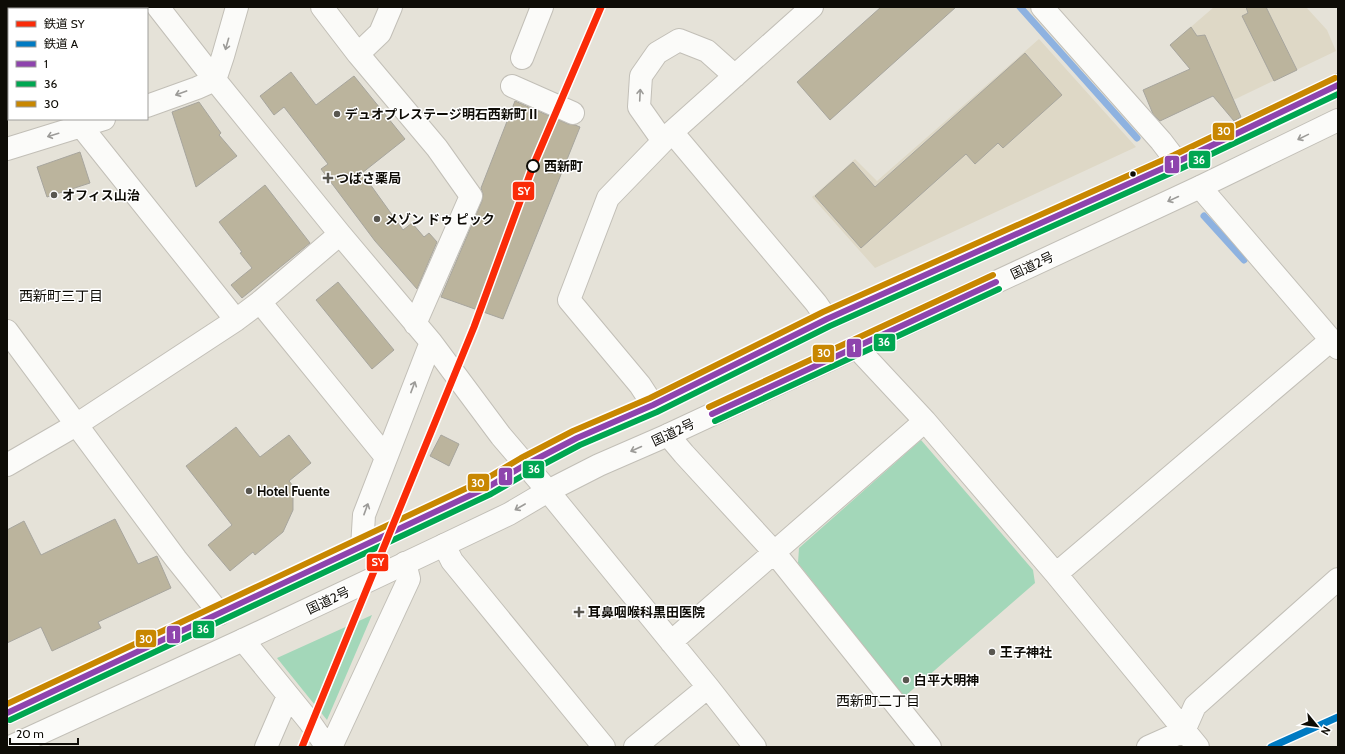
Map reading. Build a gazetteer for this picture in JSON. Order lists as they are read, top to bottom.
{
  "streets": {
    "main road": ["国道2号"]
  },
  "districts": ["西新町三丁目", "西新町二丁目"],
  "places": {
    "other": [
      "デュオプレステージ明石西新町Ⅱ",
      "西新町",
      "オフィス山治",
      "メゾン ドゥ ピック",
      "Hotel Fuente",
      "王子神社",
      "白平大明神"
    ],
    "health": ["つばさ薬局", "耳鼻咽喉科黒田医院"]
  },
  "lines": [
    "rail line SY",
    "transit line 30",
    "transit line 1",
    "transit line 36",
    "rail line A"
  ],
  "legend": [
    "鉄道 SY",
    "鉄道 A",
    "1",
    "36",
    "30"
  ],
  "scale_bar": "20 m",
  "north": "bottom right"
}
